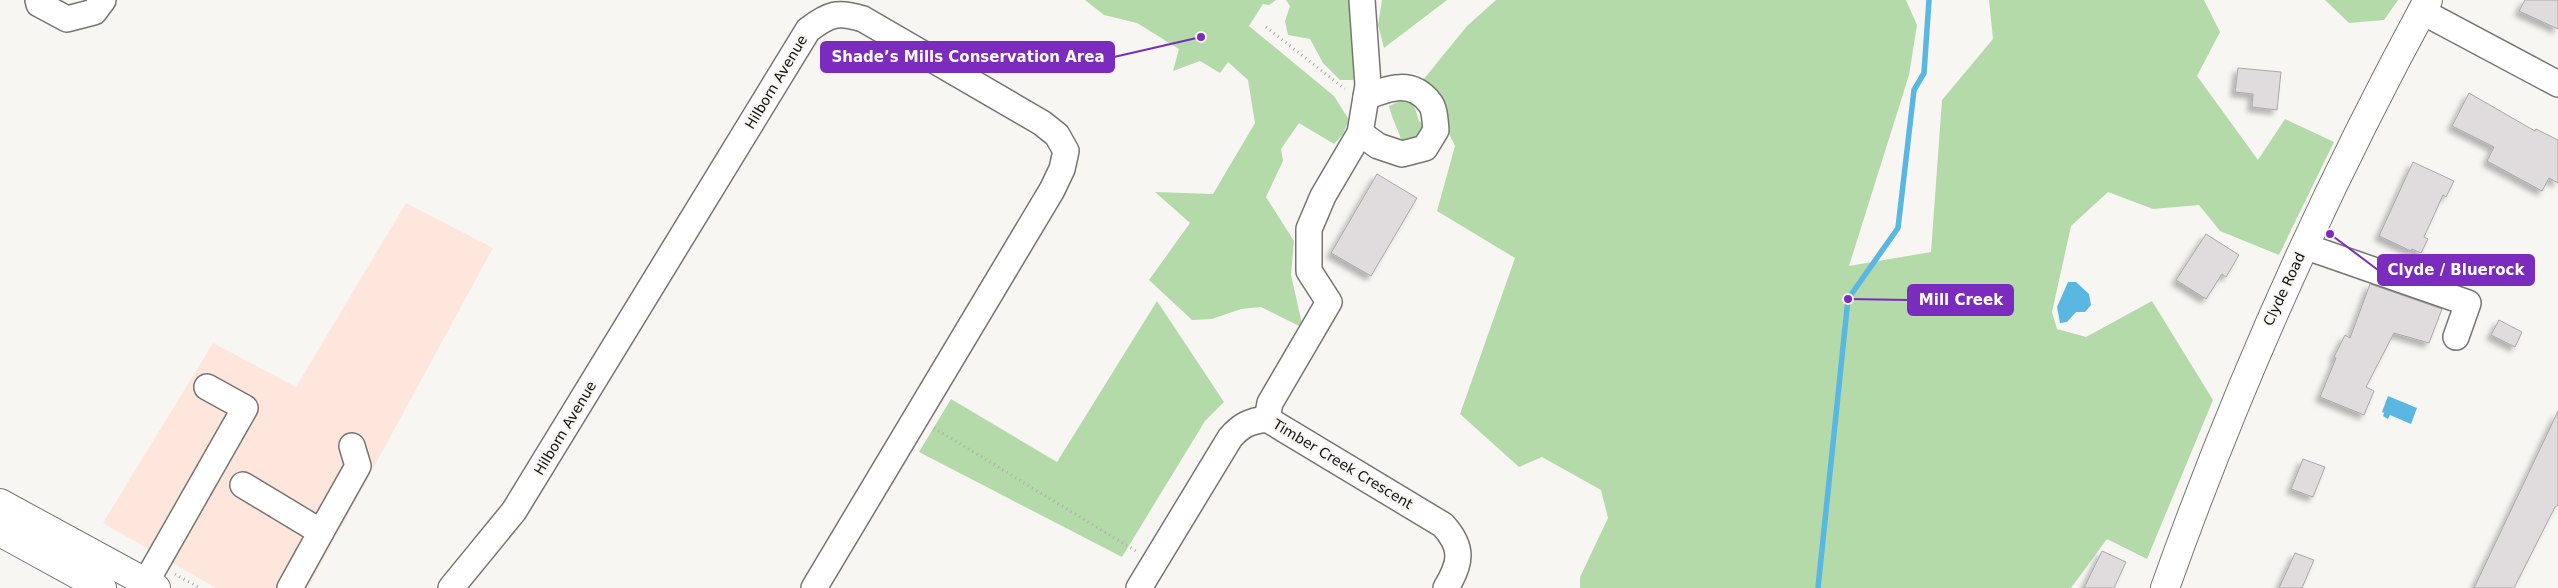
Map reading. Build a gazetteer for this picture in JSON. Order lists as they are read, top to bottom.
{
  "streets": {
    "main road": ["Clyde Road"],
    "street": ["Hilborn Avenue", "Timber Creek Crescent"]
  },
  "places": ["Shade’s Mills Conservation Area", "Clyde / Bluerock", "Mill Creek"]
}
